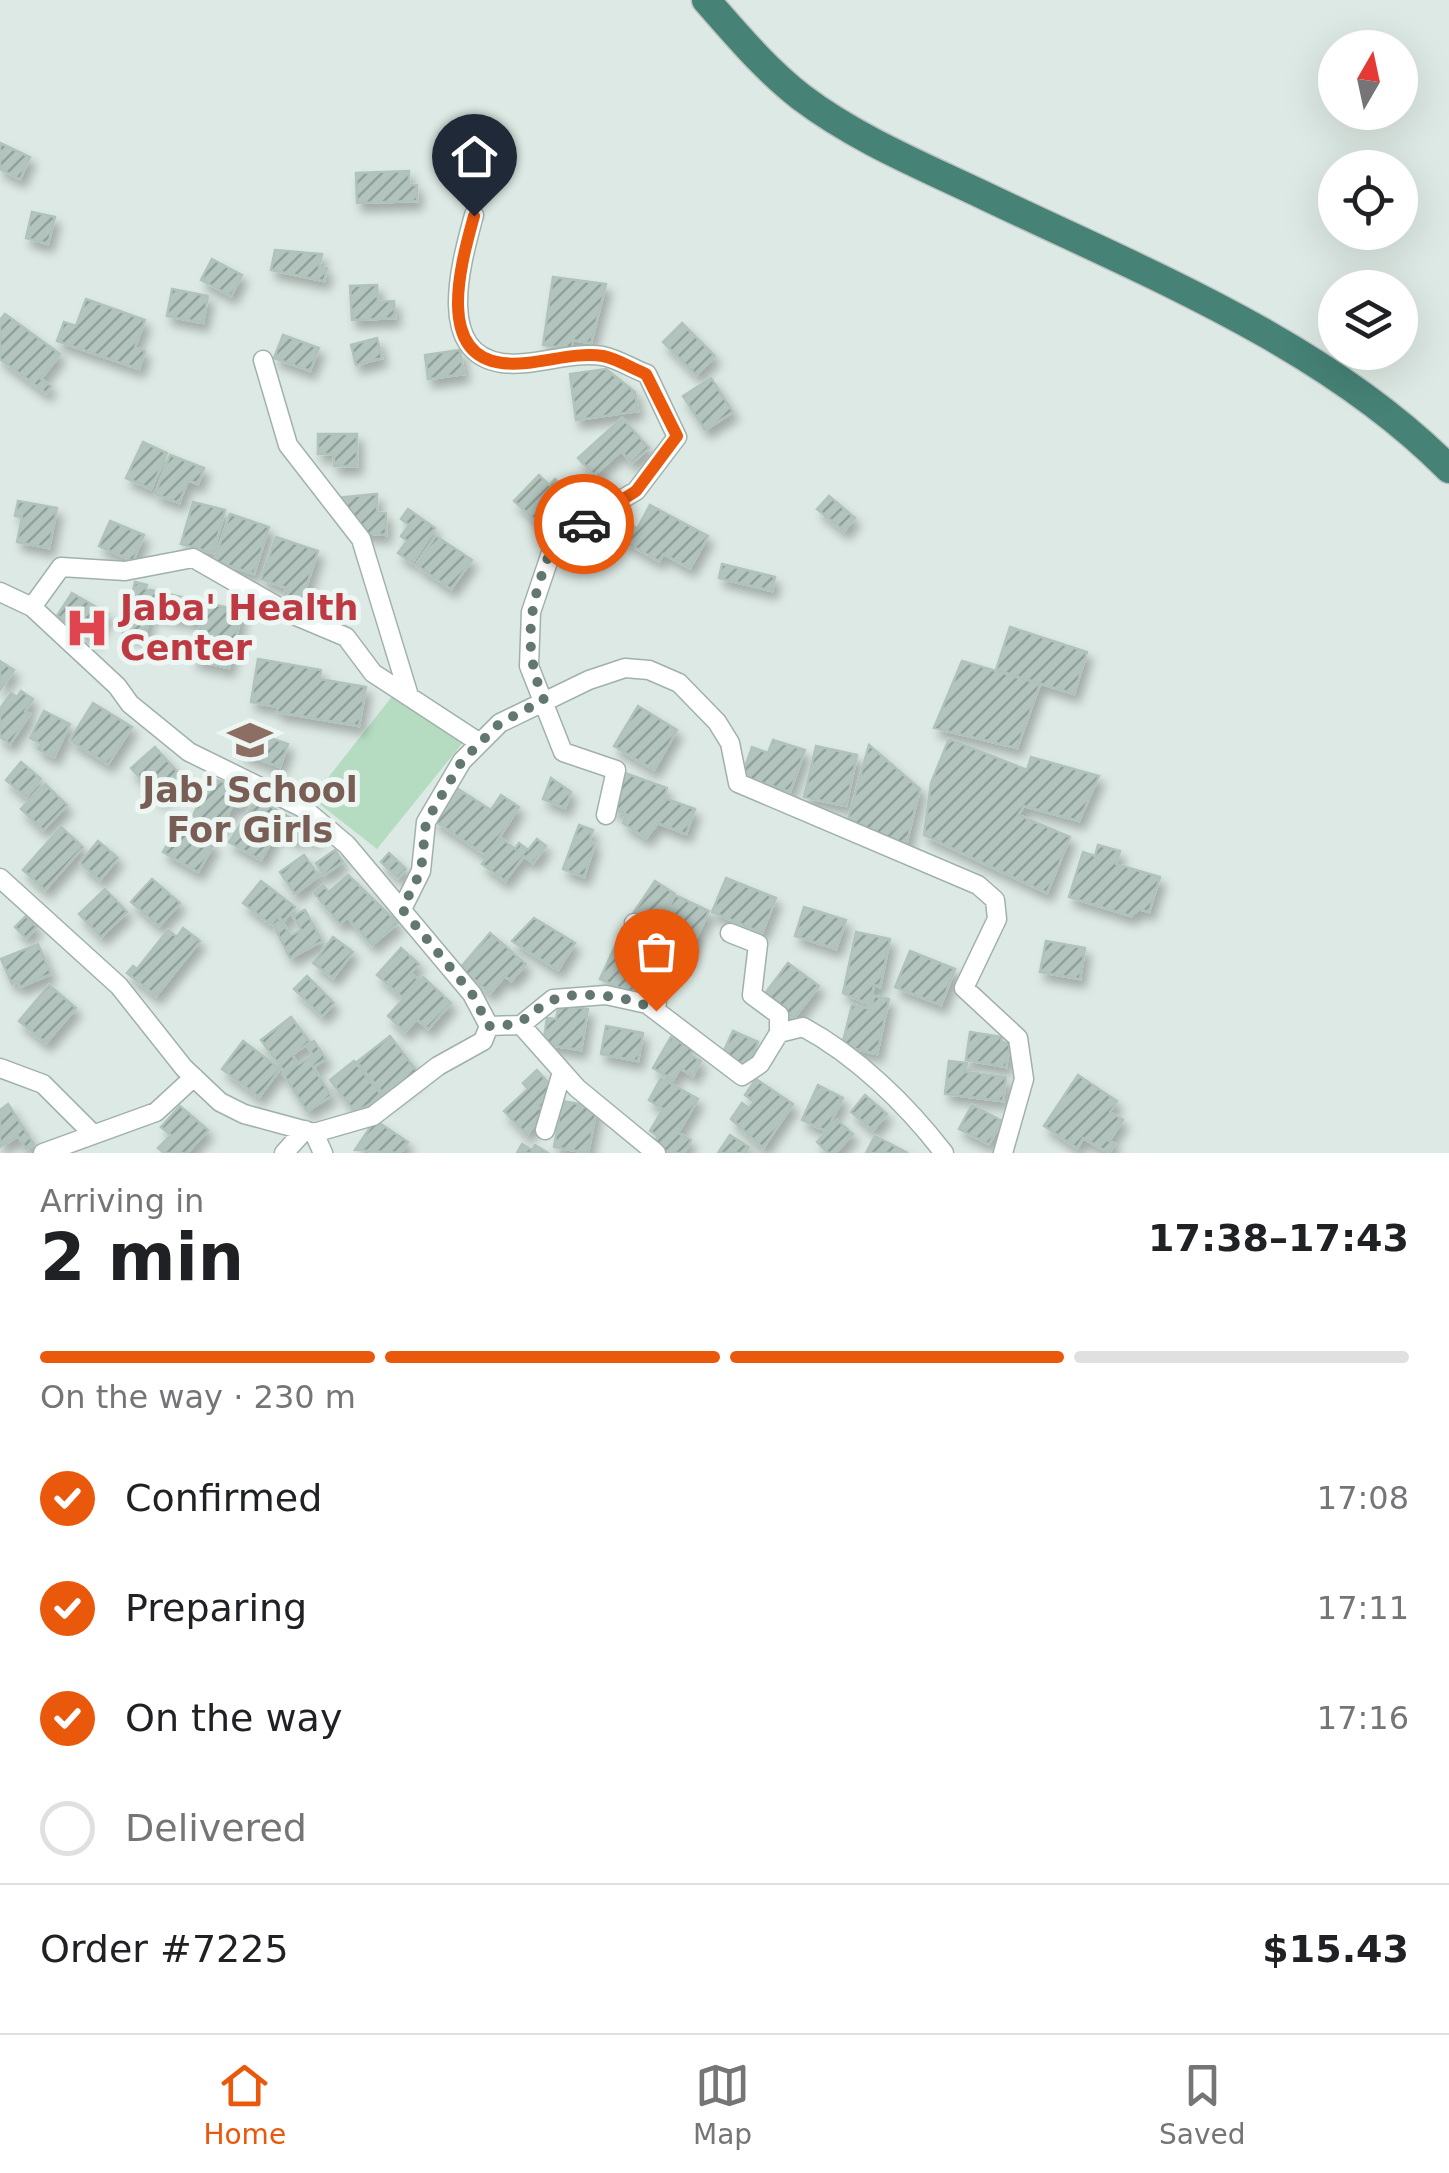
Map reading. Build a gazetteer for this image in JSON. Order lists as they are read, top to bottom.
{
  "places": {
    "hospital": ["Jaba' Health Center"],
    "school or university": ["Jab' School For Girls"]
  },
  "north": "top",
  "page": {
    "heading": ["2 min", "Arriving in", "17:38–17:43"],
    "panel": ["Order #7225", "$15.43"],
    "bar": "On the way · 230 m",
    "list": [
      ["Confirmed", "17:08"],
      ["Preparing", "17:11"],
      ["On the way", "17:16"],
      "Delivered"
    ],
    "tabs": ["Home", "Map", "Saved"]
  }
}
